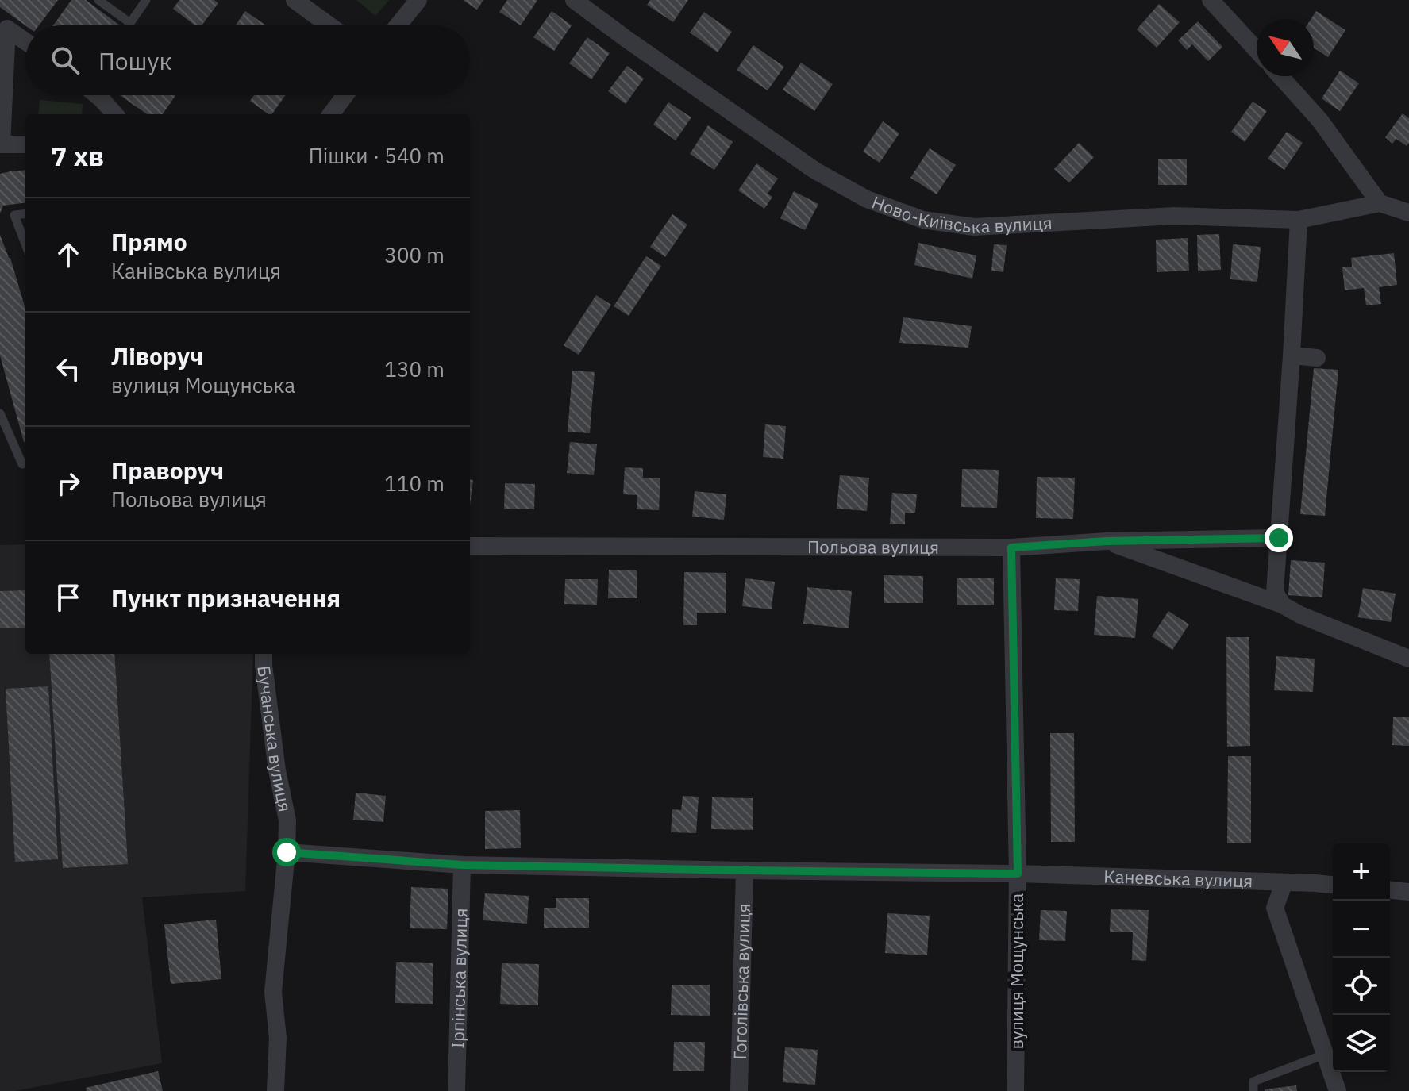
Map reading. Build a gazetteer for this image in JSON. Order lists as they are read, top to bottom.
{
  "streets": {
    "street": [
      "Ново-Київська вулиця",
      "Польова вулиця",
      "Бучанська вулиця",
      "Каневська вулиця",
      "вулиця Мощунська",
      "Ірпінська вулиця",
      "Гоголівська вулиця"
    ]
  },
  "crossings": [
    ["Польова вулиця", "вулиця Мощунська"],
    ["Бучанська вулиця", "Каневська вулиця"],
    ["Каневська вулиця", "вулиця Мощунська"],
    ["Каневська вулиця", "Ірпінська вулиця"],
    ["Каневська вулиця", "Гоголівська вулиця"]
  ],
  "north": "top left",
  "page": {
    "search": "Пошук",
    "heading": ["7 хв", "Пішки · 540 m"],
    "list": [
      ["Прямо", "Канівська вулиця", "300 m"],
      ["Ліворуч", "вулиця Мощунська", "130 m"],
      ["Праворуч", "Польова вулиця", "110 m"],
      "Пункт призначення"
    ],
    "map_buttons": ["+", "−"]
  }
}
